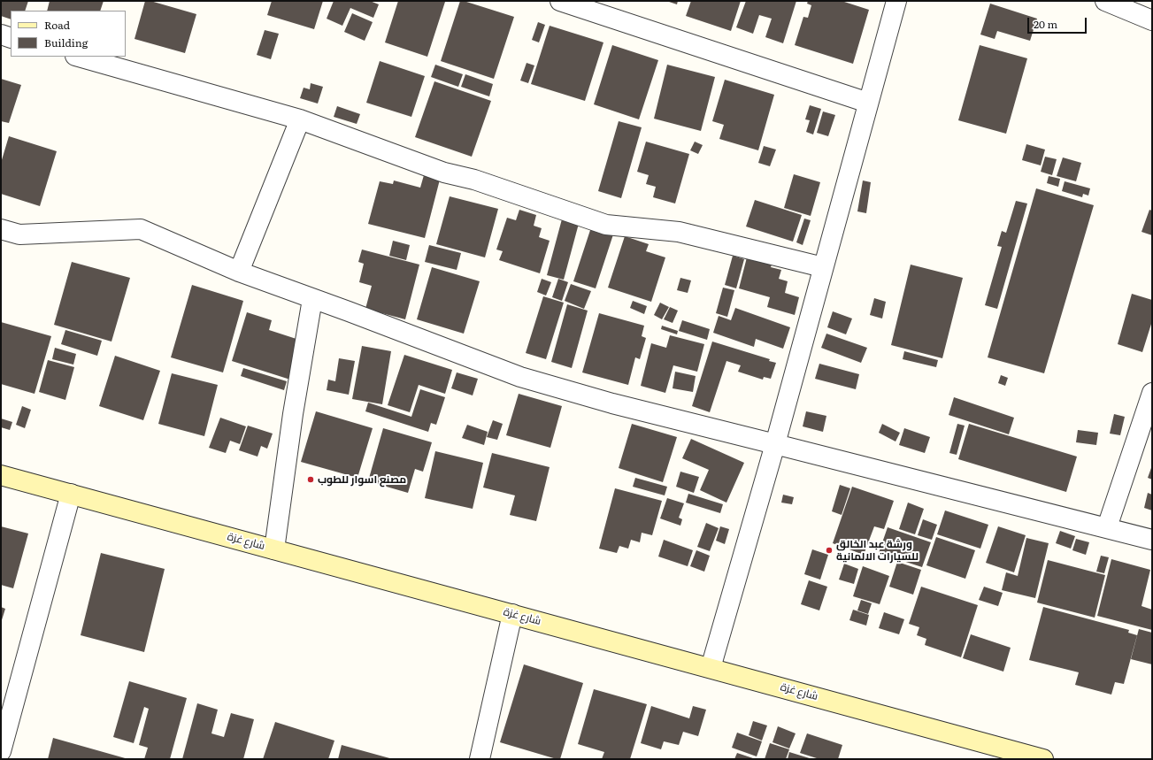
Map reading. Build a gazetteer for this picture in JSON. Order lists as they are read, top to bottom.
{
  "streets": {
    "main road": ["شارع غزة"]
  },
  "places": ["مصنع اسوار للطوب", "ورشة عبد الخالق للسيارات الالمانية"],
  "legend": ["Road", "Building"],
  "scale_bar": "20 m"
}
